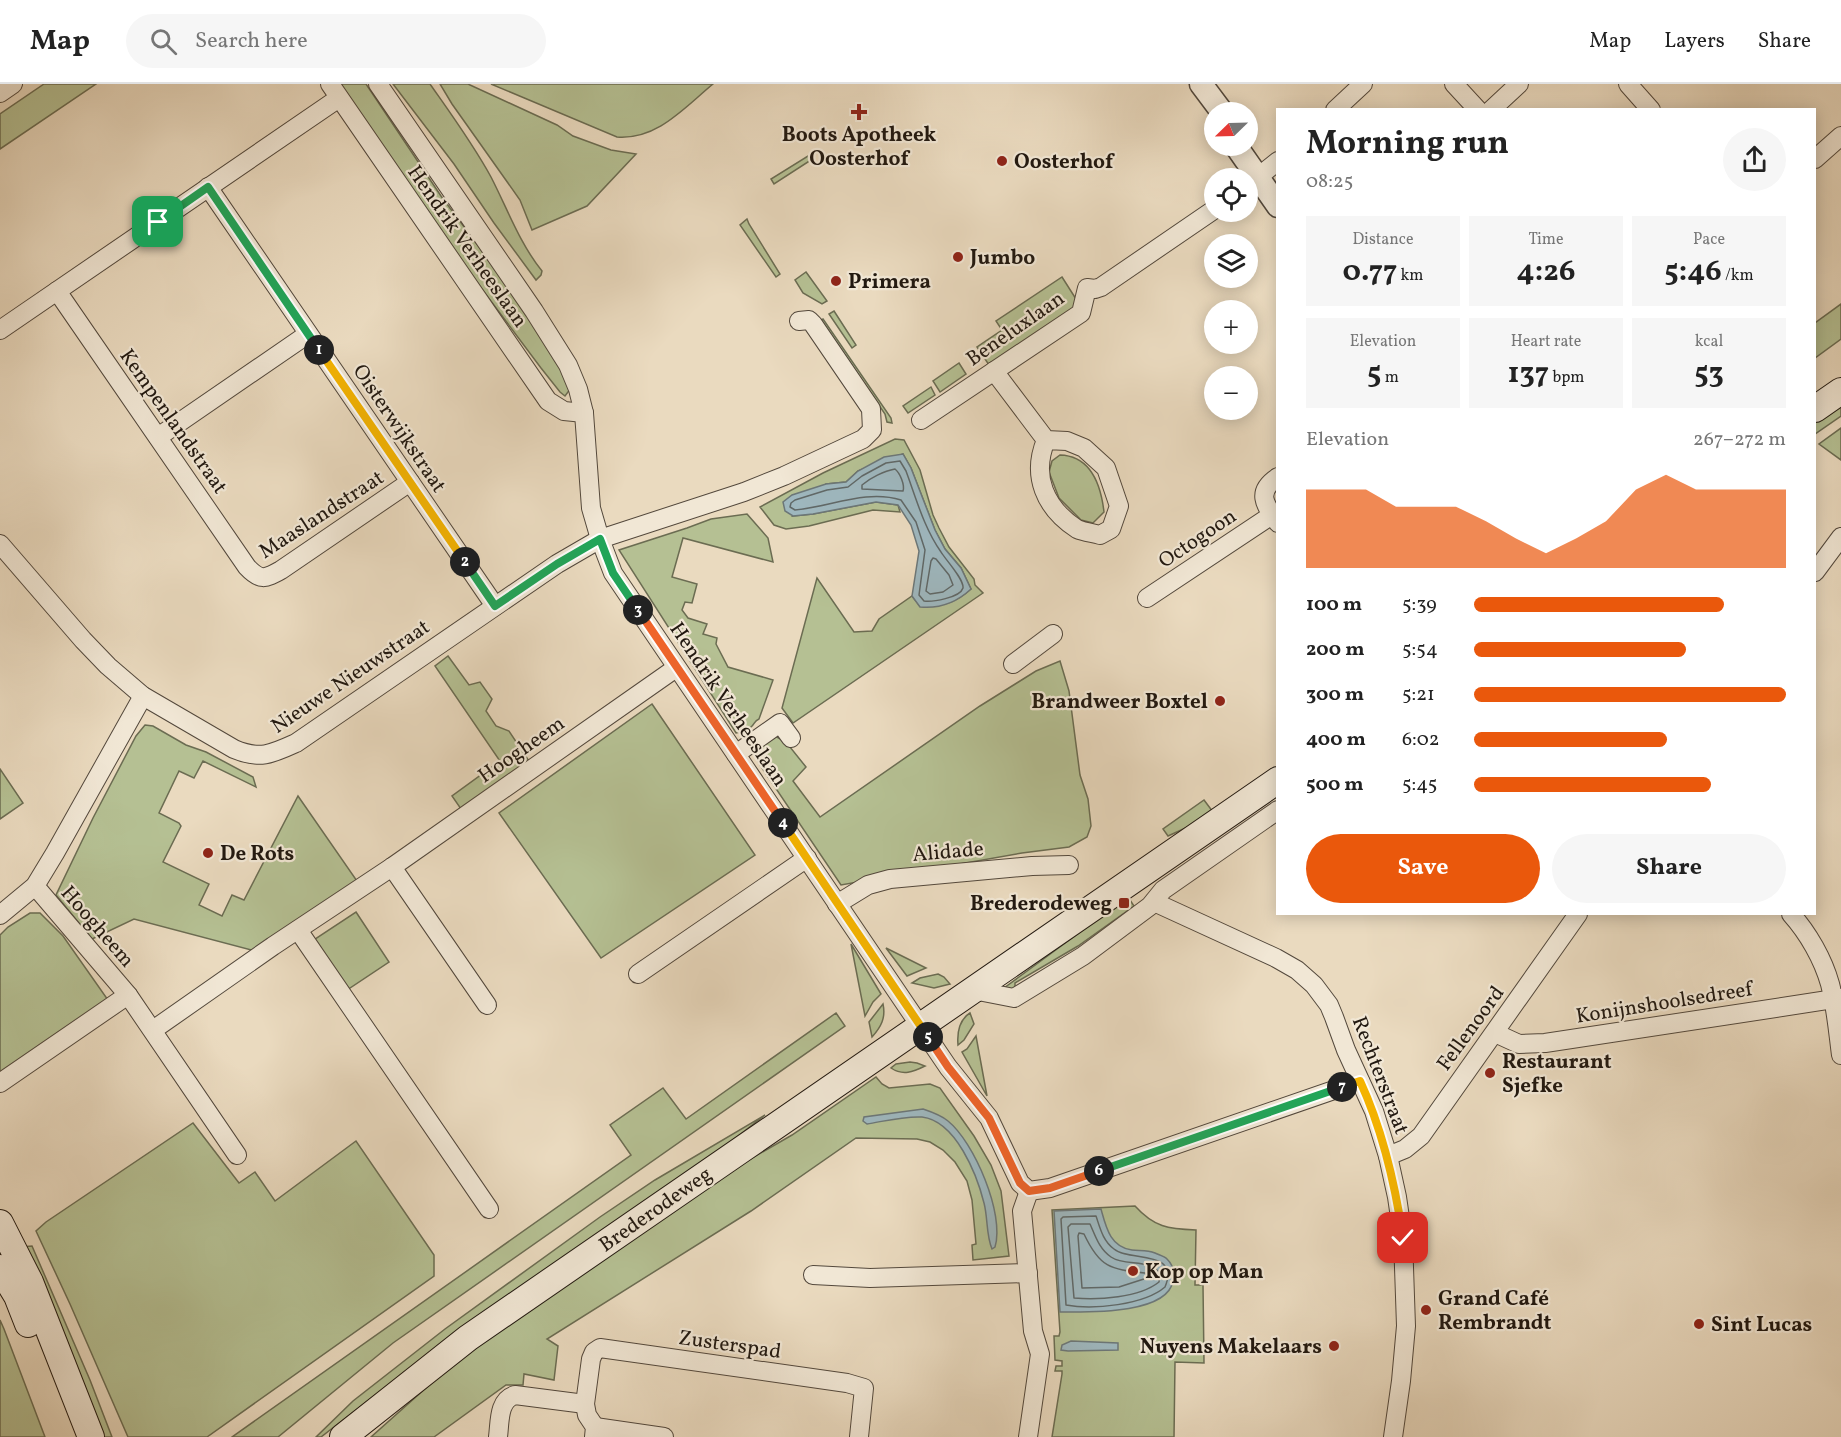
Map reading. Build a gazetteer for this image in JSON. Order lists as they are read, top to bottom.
{
  "streets": {
    "main road": ["Brederodeweg"],
    "street": [
      "Hendrik Verheeslaan",
      "Beneluxlaan",
      "Kempenlandstraat",
      "Oisterwijkstraat",
      "Maaslandstraat",
      "Octogoon",
      "Nieuwe Nieuwstraat",
      "Hoogheem",
      "Alidade",
      "Konijnshoolsedreef",
      "Fellenoord",
      "Rechterstraat",
      "Zusterspad"
    ]
  },
  "crossings": [
    ["Hendrik Verheeslaan", "Nieuwe Nieuwstraat"],
    ["Hendrik Verheeslaan", "Hoogheem"],
    ["Hendrik Verheeslaan", "Alidade"],
    ["Hendrik Verheeslaan", "Brederodeweg"],
    ["Kempenlandstraat", "Maaslandstraat"],
    ["Oisterwijkstraat", "Maaslandstraat"],
    ["Oisterwijkstraat", "Nieuwe Nieuwstraat"],
    ["Konijnshoolsedreef", "Fellenoord"],
    ["Fellenoord", "Rechterstraat"]
  ],
  "places": {
    "health": ["Boots Apotheek Oosterhof"],
    "other": [
      "Oosterhof",
      "Jumbo",
      "Primera",
      "Brandweer Boxtel",
      "De Rots",
      "Restaurant Sjefke",
      "Kop op Man",
      "Grand Café Rembrandt",
      "Sint Lucas",
      "Nuyens Makelaars"
    ],
    "transit": ["Brederodeweg"]
  },
  "north": "bottom left",
  "page": {
    "header": "Map",
    "search": "Search here",
    "nav": ["Map", "Layers", "Share"],
    "map_buttons": ["+", "−"],
    "heading": ["Morning run", "08:25"],
    "stats": [
      ["Distance", "0.77 km"],
      ["Time", "4:26"],
      ["Pace", "5:46 /km"],
      ["Elevation", "5 m"],
      ["Heart rate", "137 bpm"],
      ["kcal", "53"]
    ],
    "pins": [
      "1",
      "2",
      "3",
      "4",
      "5",
      "7",
      "6"
    ],
    "chart": ["Elevation", "267–272 m"],
    "list": [
      {
        "name": "100 m",
        "note": "5:39"
      },
      {
        "name": "200 m",
        "note": "5:54"
      },
      {
        "name": "300 m",
        "note": "5:21"
      },
      {
        "name": "400 m",
        "note": "6:02"
      },
      {
        "name": "500 m",
        "note": "5:45"
      }
    ],
    "buttons": ["Save", "Share"]
  }
}
